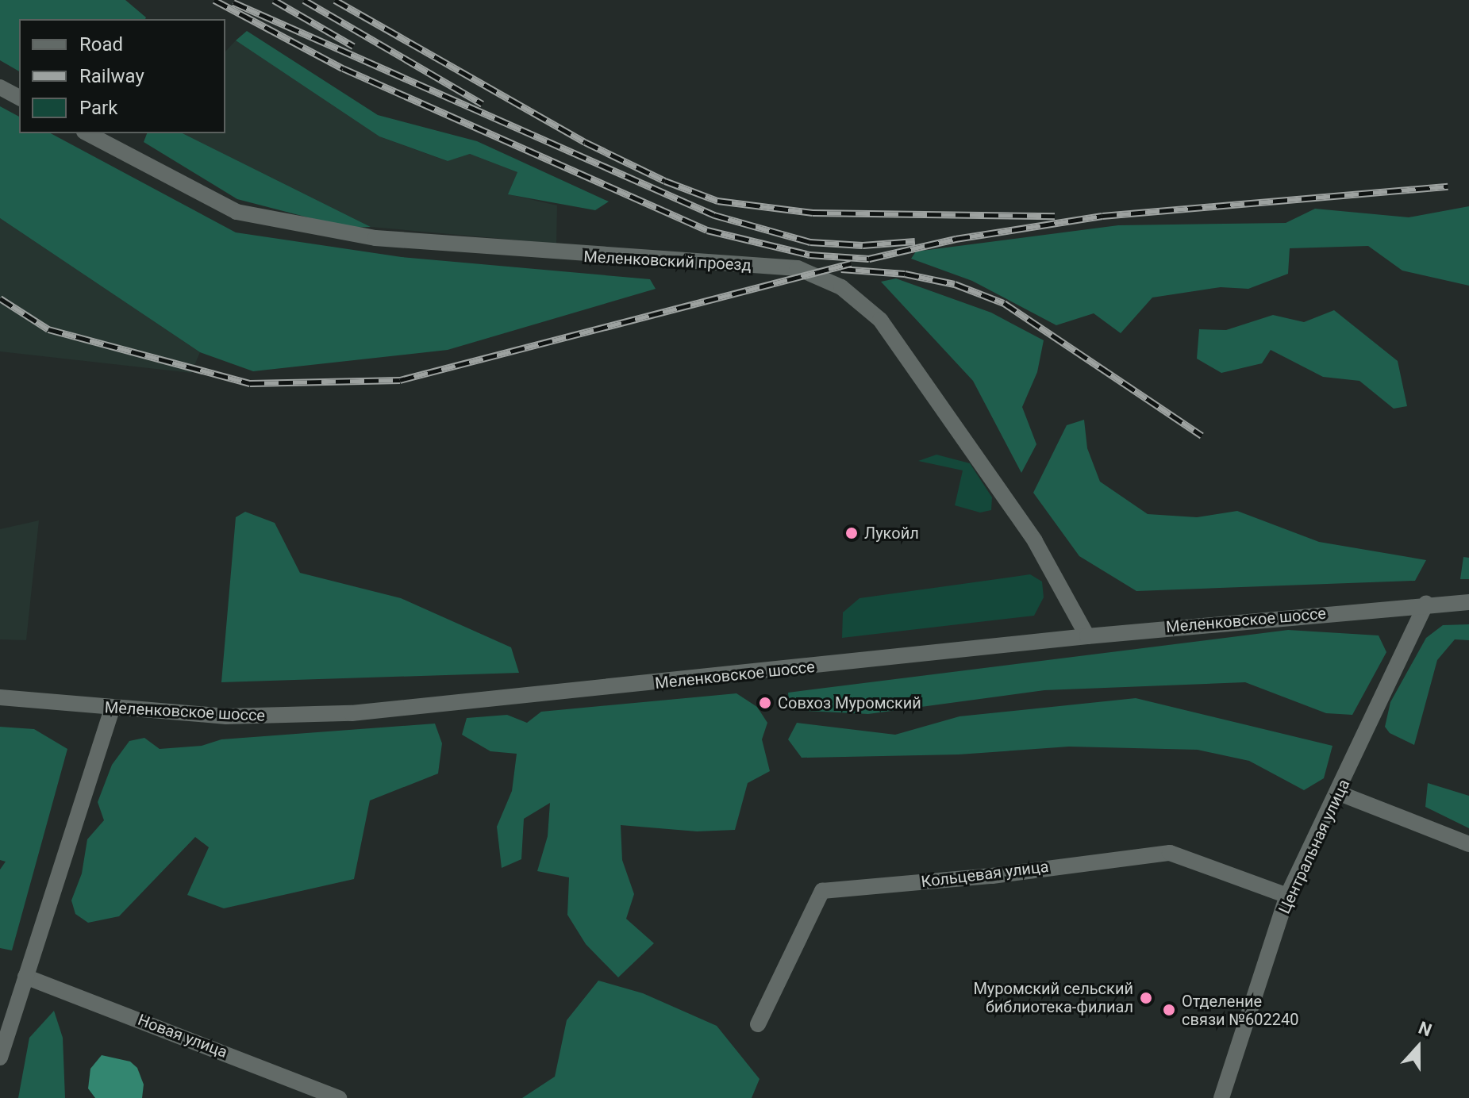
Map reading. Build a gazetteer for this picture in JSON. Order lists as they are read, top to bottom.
{
  "streets": {
    "street": [
      "Меленковский проезд",
      "Меленковское шоссе",
      "Центральная улица",
      "Кольцевая улица",
      "Новая улица"
    ]
  },
  "crossings": [
    ["Меленковский проезд", "Меленковское шоссе"],
    ["Меленковское шоссе", "Центральная улица"],
    ["Центральная улица", "Кольцевая улица"]
  ],
  "places": [
    "Лукойл",
    "Совхоз Муромский",
    "Муромский сельский библиотека-филиал",
    "Отделение связи №602240"
  ],
  "legend": ["Road", "Railway", "Park"],
  "north": "top"
}
